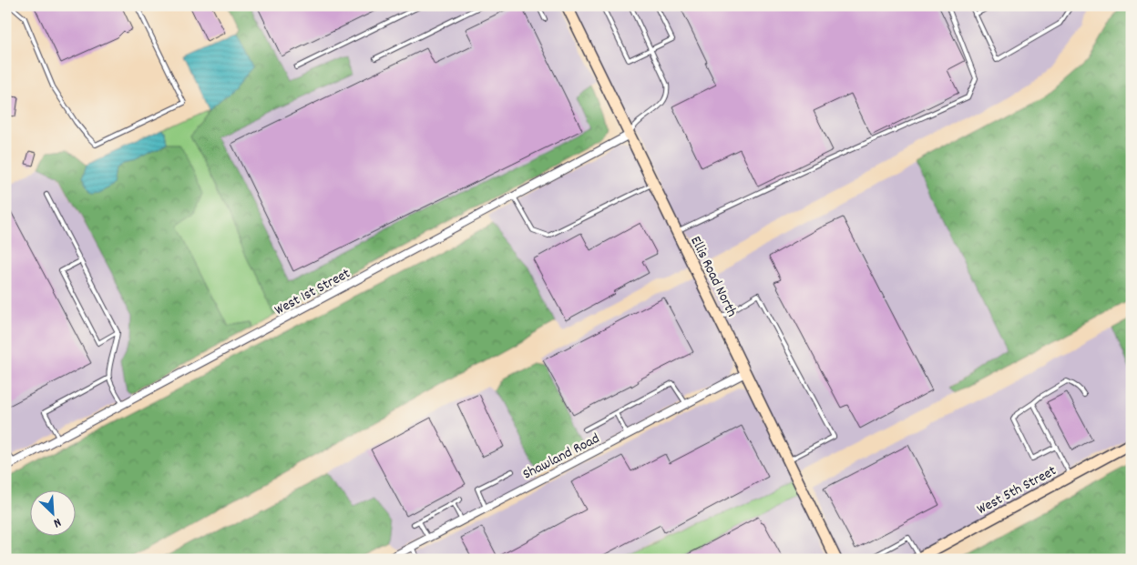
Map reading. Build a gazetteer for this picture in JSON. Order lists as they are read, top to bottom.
{
  "streets": {
    "street": [
      "Ellis Road North",
      "West 1st Street",
      "Shawland Road",
      "West 5th Street"
    ]
  },
  "crossings": [
    ["Ellis Road North", "West 1st Street"],
    ["Ellis Road North", "Shawland Road"]
  ],
  "north": "bottom right"
}
